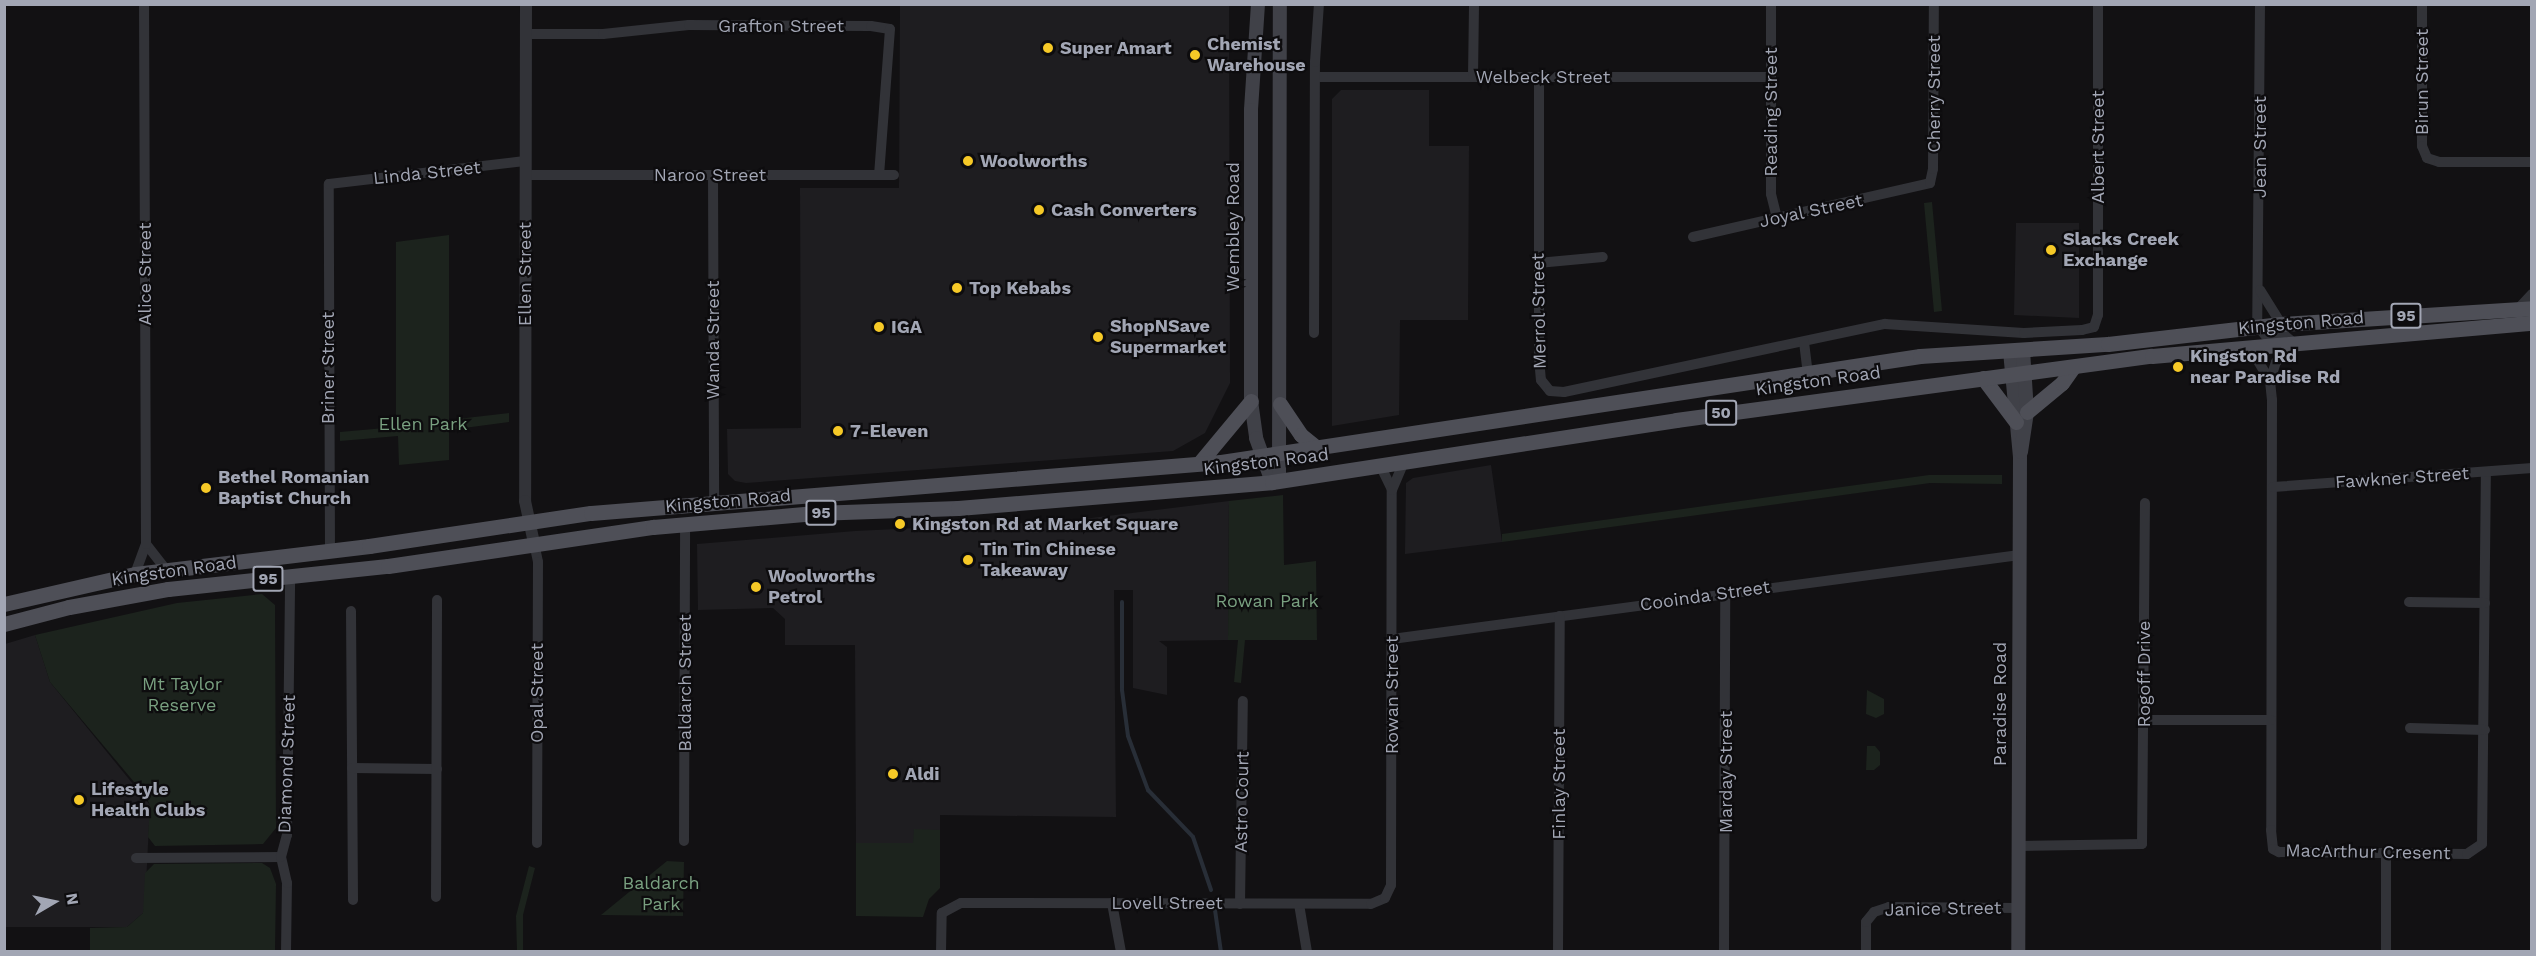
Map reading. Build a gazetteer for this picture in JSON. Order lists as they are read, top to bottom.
{
  "streets": {
    "main road": [
      "Wembley Road",
      "95",
      "Kingston Road",
      "50",
      "Paradise Road"
    ],
    "street": [
      "Grafton Street",
      "Welbeck Street",
      "Birun Street",
      "Cherry Street",
      "Reading Street",
      "Albert Street",
      "Jean Street",
      "Linda Street",
      "Naroo Street",
      "Joyal Street",
      "Alice Street",
      "Ellen Street",
      "Merrol Street",
      "Wanda Street",
      "Briner Street",
      "Fawkner Street",
      "Cooinda Street",
      "Rogoff Drive",
      "Baldarch Street",
      "Opal Street",
      "Rowan Street",
      "Diamond Street",
      "Marday Street",
      "Finlay Street",
      "Astro Court",
      "MacArthur Cresent",
      "Lovell Street",
      "Janice Street"
    ]
  },
  "crossings": [
    ["Grafton Street", "Naroo Street"],
    ["Grafton Street", "Ellen Street"],
    ["Welbeck Street", "Reading Street"],
    ["Welbeck Street", "Merrol Street"],
    ["Cherry Street", "Joyal Street"],
    ["Reading Street", "Joyal Street"],
    ["Albert Street", "Merrol Street"],
    ["Jean Street", "Kingston Road"],
    ["Linda Street", "Ellen Street"],
    ["Linda Street", "Briner Street"],
    ["Naroo Street", "Ellen Street"],
    ["Naroo Street", "Wanda Street"],
    ["Wembley Road", "Kingston Road"],
    ["Alice Street", "Kingston Road"],
    ["Ellen Street", "Kingston Road"],
    ["Ellen Street", "Opal Street"],
    ["Kingston Road", "Wanda Street"],
    ["Kingston Road", "Briner Street"],
    ["Kingston Road", "Baldarch Street"],
    ["Kingston Road", "Opal Street"],
    ["Kingston Road", "Rowan Street"],
    ["Kingston Road", "Paradise Road"],
    ["Kingston Road", "Diamond Street"],
    ["Kingston Road", "MacArthur Cresent"],
    ["Fawkner Street", "MacArthur Cresent"],
    ["Cooinda Street", "Rowan Street"],
    ["Cooinda Street", "Paradise Road"],
    ["Cooinda Street", "Marday Street"],
    ["Cooinda Street", "Finlay Street"],
    ["Rogoff Drive", "Paradise Road"],
    ["Rowan Street", "Lovell Street"],
    ["Paradise Road", "Janice Street"],
    ["Astro Court", "Lovell Street"]
  ],
  "parks": [
    "Ellen Park",
    "Rowan Park",
    "Mt Taylor Reserve",
    "Baldarch Park"
  ],
  "places": [
    "Super Amart",
    "Chemist Warehouse",
    "Woolworths",
    "Cash Converters",
    "Slacks Creek Exchange",
    "Top Kebabs",
    "IGA",
    "ShopNSave Supermarket",
    "Kingston Rd near Paradise Rd",
    "7-Eleven",
    "Bethel Romanian Baptist Church",
    "Kingston Rd at Market Square",
    "Tin Tin Chinese Takeaway",
    "Woolworths Petrol",
    "Aldi",
    "Lifestyle Health Clubs"
  ],
  "north": "right"
}
